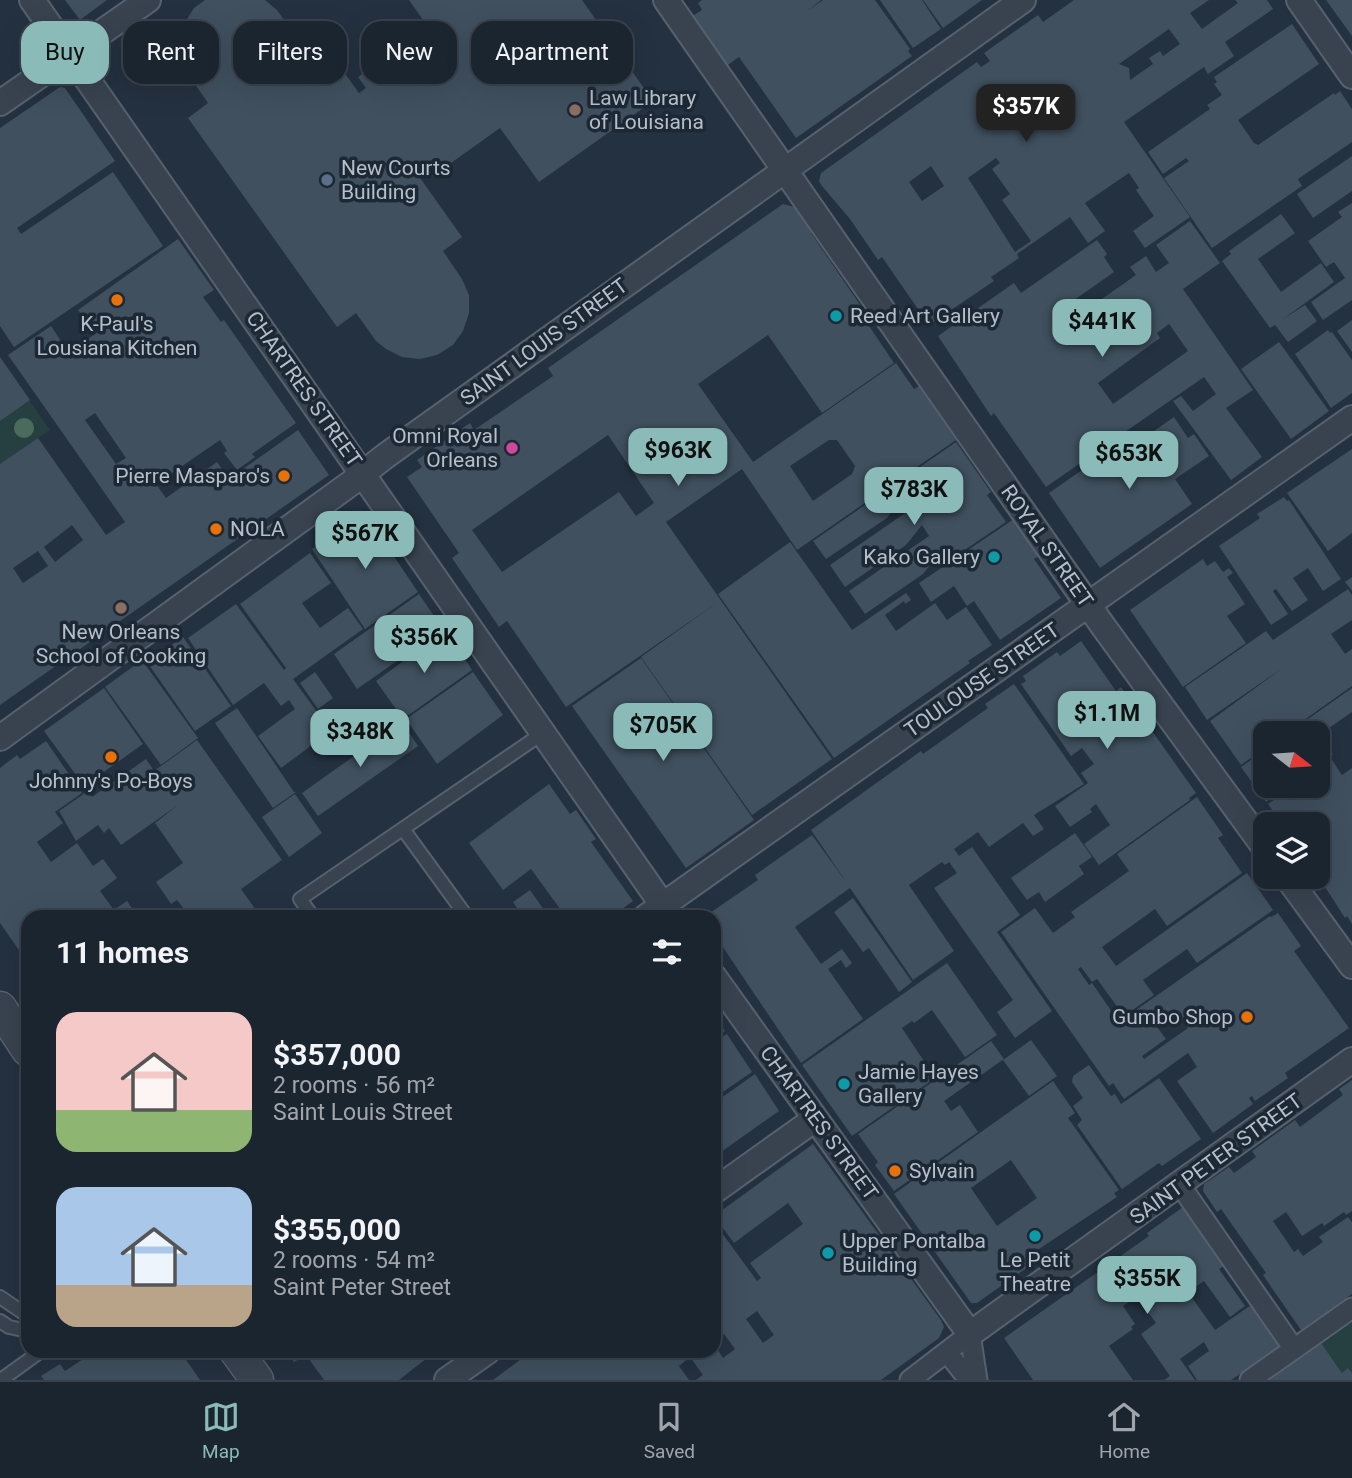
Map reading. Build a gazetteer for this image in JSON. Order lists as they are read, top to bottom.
{
  "streets": {
    "street": [
      "SAINT LOUIS STREET",
      "CHARTRES STREET",
      "ROYAL STREET",
      "TOULOUSE STREET",
      "SAINT PETER STREET"
    ]
  },
  "crossings": [
    ["SAINT LOUIS STREET", "CHARTRES STREET"],
    ["SAINT LOUIS STREET", "ROYAL STREET"],
    ["CHARTRES STREET", "SAINT PETER STREET"],
    ["ROYAL STREET", "TOULOUSE STREET"]
  ],
  "places": [
    "Law Library of Louisiana",
    "New Courts Building",
    "K-Paul's Lousiana Kitchen",
    "Reed Art Gallery",
    "Omni Royal Orleans",
    "Pierre Masparo's",
    "NOLA",
    "Kako Gallery",
    "New Orleans School of Cooking",
    "Johnny's Po-Boys",
    "Gumbo Shop",
    "Jamie Hayes Gallery",
    "Sylvain",
    "Le Petit Theatre",
    "Upper Pontalba Building"
  ],
  "north": "right",
  "page": {
    "chip": [
      "Buy",
      "Rent",
      "Filters",
      "New",
      "Apartment"
    ],
    "price": [
      "$357K",
      "$441K",
      "$963K",
      "$653K",
      "$783K",
      "$567K",
      "$356K",
      "$1.1M",
      "$705K",
      "$348K",
      "$355K"
    ],
    "heading": "11 homes",
    "list": [
      {
        "name": "$357,000",
        "note": "2 rooms · 56 m² · Saint Louis Street"
      },
      {
        "name": "$355,000",
        "note": "2 rooms · 54 m² · Saint Peter Street"
      }
    ],
    "tabs": ["Map", "Saved", "Home"]
  }
}
